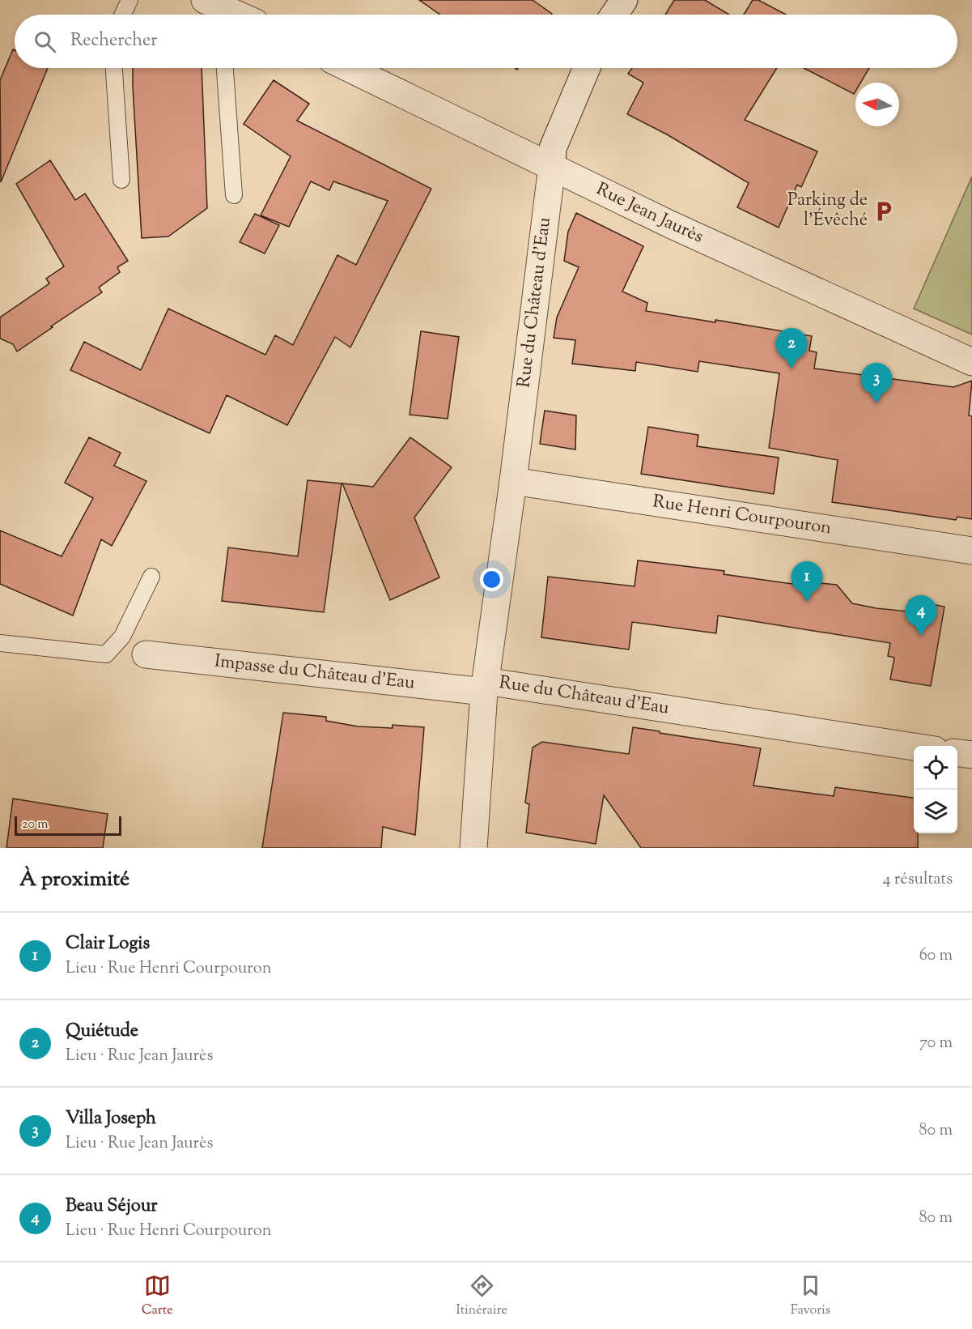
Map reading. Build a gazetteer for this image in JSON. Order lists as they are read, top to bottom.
{
  "streets": {
    "street": [
      "Rue Jean Jaurès",
      "Rue du Château d'Eau",
      "Rue Henri Courpouron",
      "Impasse du Château d'Eau"
    ]
  },
  "crossings": [
    ["Rue Jean Jaurès", "Rue du Château d'Eau"],
    ["Rue du Château d'Eau", "Rue Henri Courpouron"],
    ["Rue du Château d'Eau", "Impasse du Château d'Eau"]
  ],
  "places": {
    "parking": ["Parking de l'Évêché"]
  },
  "scale_bar": "20 m",
  "north": "left",
  "page": {
    "search": "Rechercher",
    "pins": [
      "2",
      "3",
      "1",
      "4"
    ],
    "scale": "20 m",
    "heading": ["À proximité", "4 résultats"],
    "list": [
      {
        "mark": "1",
        "name": "Clair Logis",
        "note": "Lieu · Rue Henri Courpouron",
        "value": "60 m"
      },
      {
        "mark": "2",
        "name": "Quiétude",
        "note": "Lieu · Rue Jean Jaurès",
        "value": "70 m"
      },
      {
        "mark": "3",
        "name": "Villa Joseph",
        "note": "Lieu · Rue Jean Jaurès",
        "value": "80 m"
      },
      {
        "mark": "4",
        "name": "Beau Séjour",
        "note": "Lieu · Rue Henri Courpouron",
        "value": "80 m"
      }
    ],
    "nav": ["Carte", "Itinéraire", "Favoris"]
  }
}
